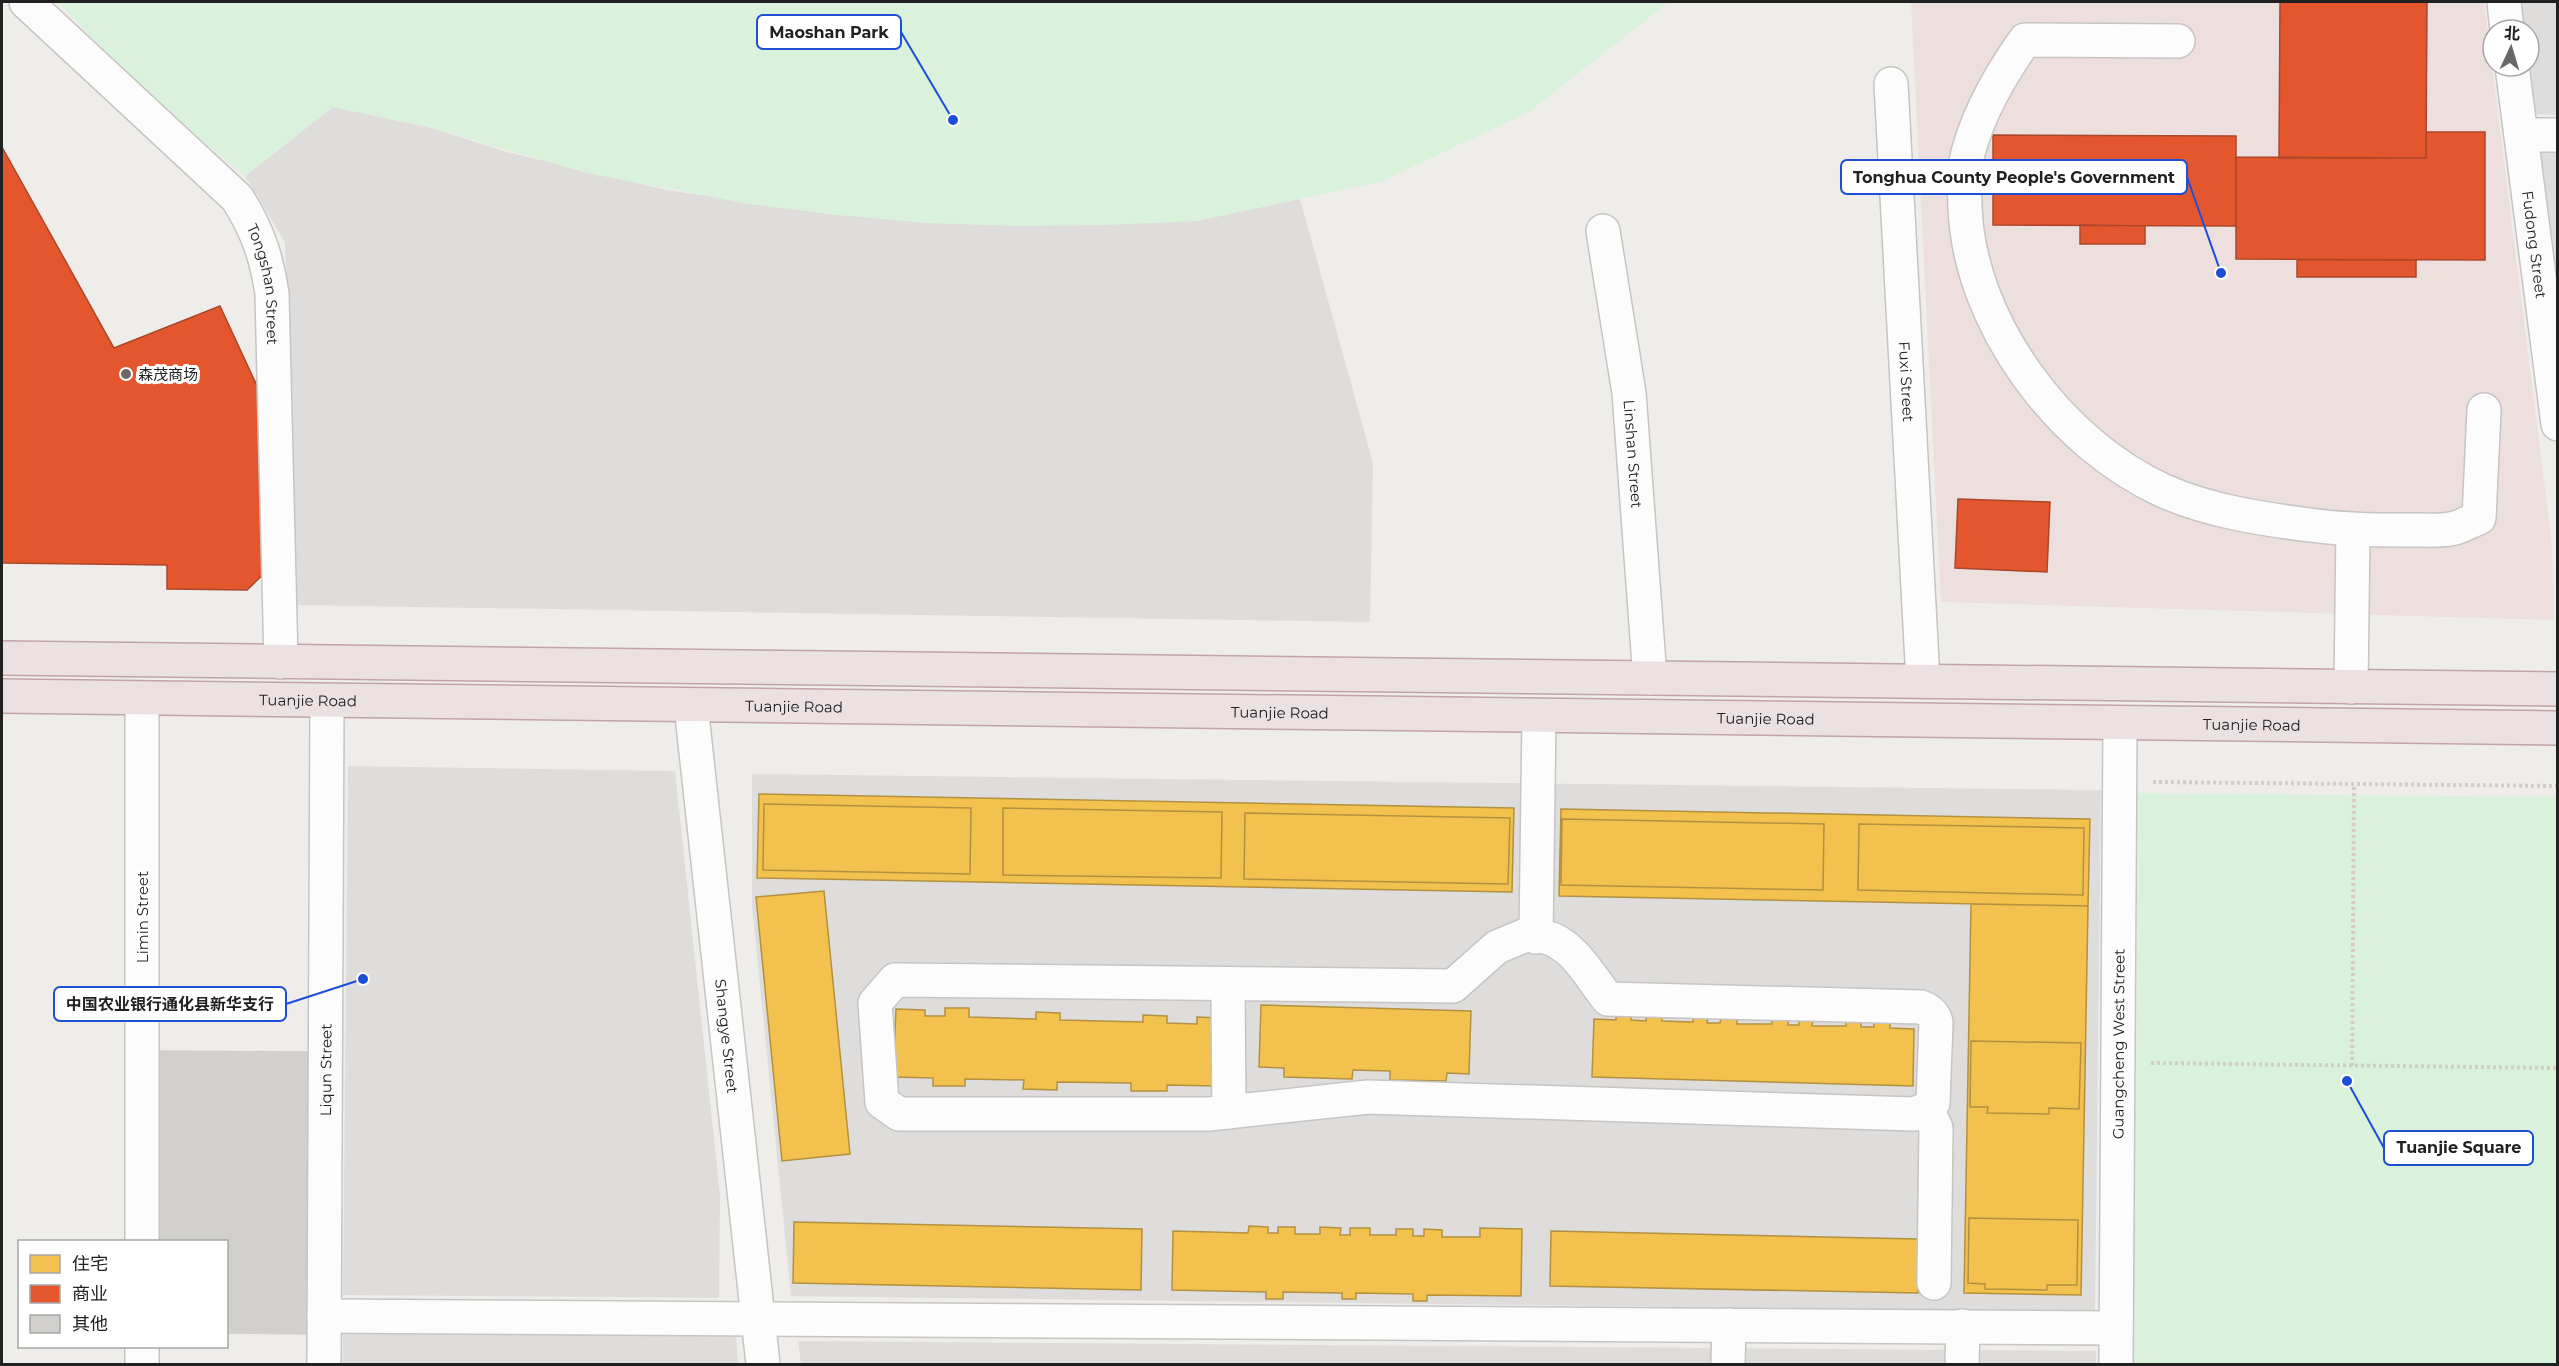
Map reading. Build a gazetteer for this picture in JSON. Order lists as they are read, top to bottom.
{
  "streets": {
    "highway": ["Tuanjie Road"],
    "street": [
      "Fudong Street",
      "Tongshan Street",
      "Fuxi Street",
      "Linshan Street",
      "Limin Street",
      "Shangye Street",
      "Guangcheng West Street",
      "Liqun Street"
    ]
  },
  "crossings": [
    ["Tuanjie Road", "Limin Street"],
    ["Tuanjie Road", "Shangye Street"],
    ["Tuanjie Road", "Guangcheng West Street"],
    ["Tuanjie Road", "Liqun Street"]
  ],
  "places": [
    "Maoshan Park",
    "Tonghua County People's Government",
    "森茂商场",
    "中国农业银行通化县新华支行",
    "Tuanjie Square"
  ],
  "legend": ["住宅", "商业", "其他"],
  "north": "top"
}
